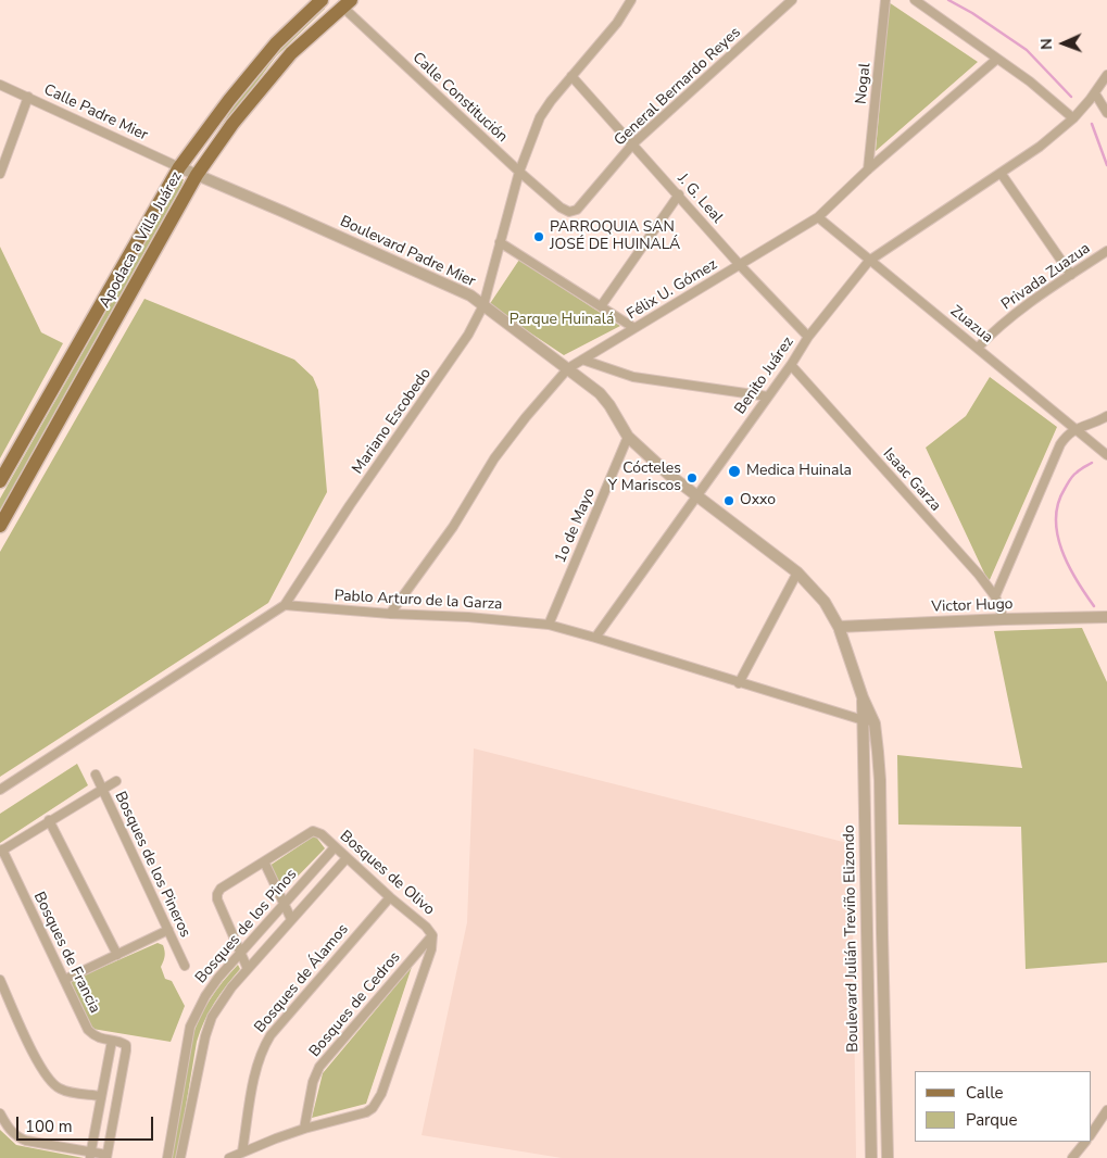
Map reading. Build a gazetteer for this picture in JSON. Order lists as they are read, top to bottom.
{
  "streets": {
    "main road": ["Apodaca a Villa Juárez"],
    "street": [
      "Nogal",
      "General Bernardo Reyes",
      "Calle Constitución",
      "Calle Padre Mier",
      "J. G. Leal",
      "Boulevard Padre Mier",
      "Privada Zuazua",
      "Félix U. Gómez",
      "Zuazua",
      "Benito Juárez",
      "Mariano Escobedo",
      "Isaac Garza",
      "1o de Mayo",
      "Pablo Arturo de la Garza",
      "Victor Hugo",
      "Bosques de los Pineros",
      "Bosques de Olivo",
      "Bosques de los Pinos",
      "Boulevard Julián Treviño Elizondo",
      "Bosques de Francia",
      "Bosques de Álamos",
      "Bosques de Cedros"
    ]
  },
  "crossings": [
    ["Nogal", "Félix U. Gómez"],
    ["General Bernardo Reyes", "Calle Constitución"],
    ["General Bernardo Reyes", "J. G. Leal"],
    ["Calle Constitución", "Apodaca a Villa Juárez"],
    ["Calle Constitución", "Mariano Escobedo"],
    ["Calle Padre Mier", "Apodaca a Villa Juárez"],
    ["Calle Padre Mier", "Boulevard Padre Mier"],
    ["J. G. Leal", "Félix U. Gómez"],
    ["J. G. Leal", "Benito Juárez"],
    ["J. G. Leal", "Mariano Escobedo"],
    ["Apodaca a Villa Juárez", "Boulevard Padre Mier"],
    ["Boulevard Padre Mier", "Félix U. Gómez"],
    ["Boulevard Padre Mier", "Benito Juárez"],
    ["Boulevard Padre Mier", "Mariano Escobedo"],
    ["Boulevard Padre Mier", "1o de Mayo"],
    ["Boulevard Padre Mier", "Pablo Arturo de la Garza"],
    ["Boulevard Padre Mier", "Victor Hugo"],
    ["Boulevard Padre Mier", "Boulevard Julián Treviño Elizondo"],
    ["Privada Zuazua", "Zuazua"],
    ["Félix U. Gómez", "Zuazua"],
    ["Félix U. Gómez", "Pablo Arturo de la Garza"],
    ["Zuazua", "Benito Juárez"],
    ["Benito Juárez", "Isaac Garza"],
    ["Benito Juárez", "Pablo Arturo de la Garza"],
    ["Mariano Escobedo", "Pablo Arturo de la Garza"],
    ["Isaac Garza", "Victor Hugo"],
    ["1o de Mayo", "Pablo Arturo de la Garza"],
    ["Pablo Arturo de la Garza", "Boulevard Julián Treviño Elizondo"],
    ["Bosques de Olivo", "Bosques de los Pinos"],
    ["Bosques de Olivo", "Bosques de Álamos"],
    ["Bosques de Olivo", "Bosques de Cedros"]
  ],
  "parks": ["Parque Huinalá"],
  "places": [
    "PARROQUIA SAN JOSÉ DE HUINALÁ",
    "Medica Huinala",
    "Cócteles Y Mariscos",
    "Oxxo"
  ],
  "legend": ["Calle", "Parque"],
  "scale_bar": "100 m",
  "north": "left"
}
